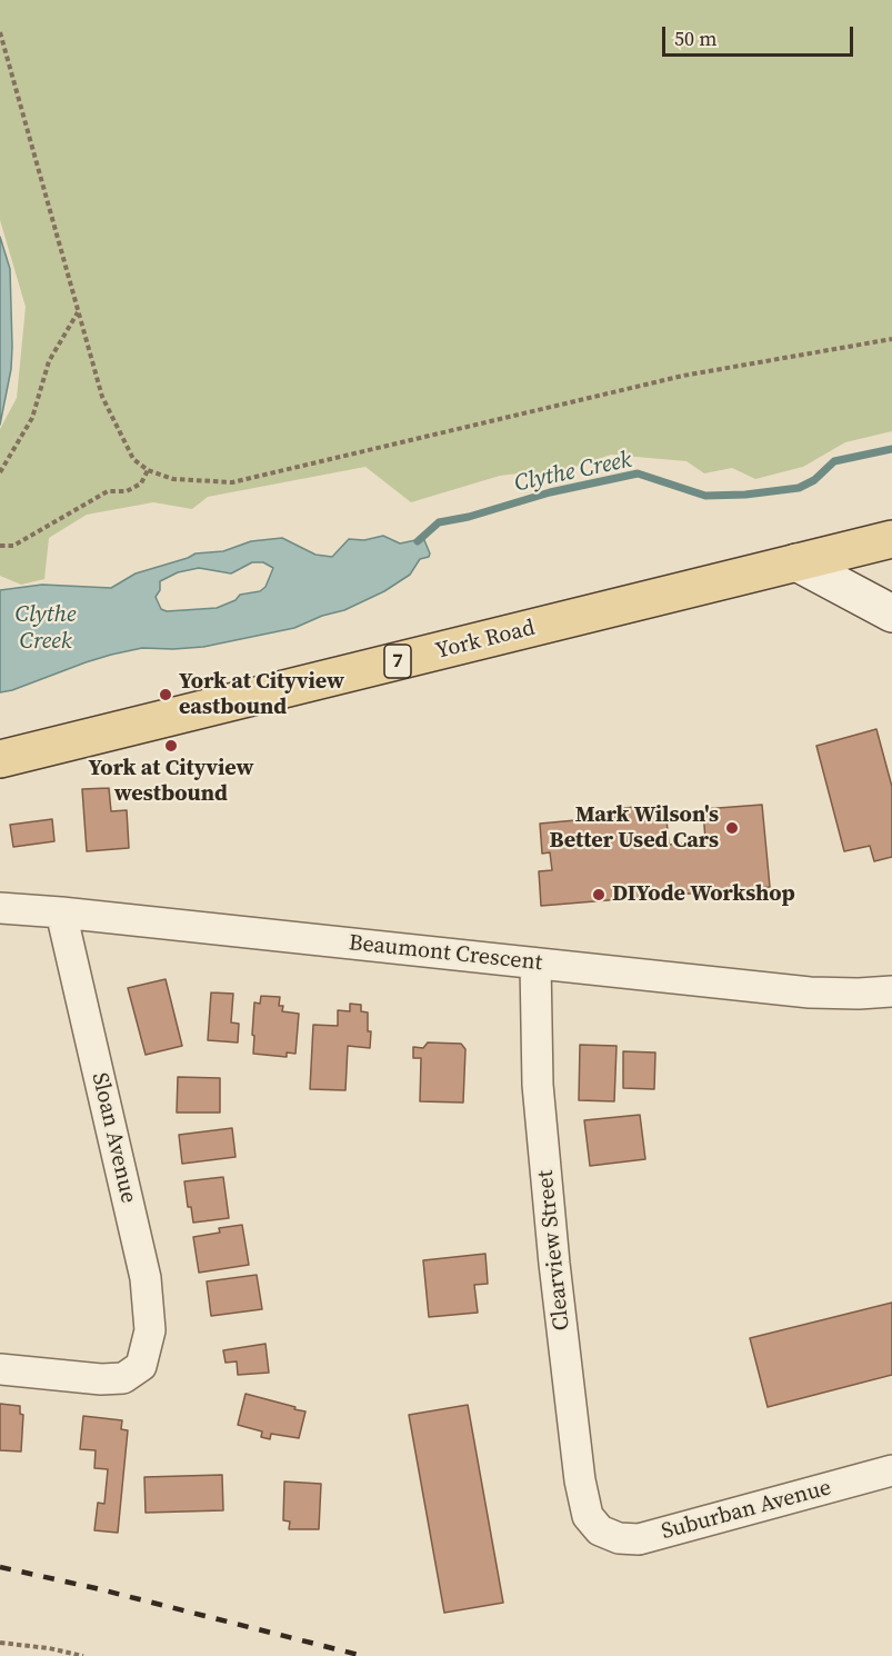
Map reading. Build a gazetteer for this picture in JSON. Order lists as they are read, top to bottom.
{
  "streets": {
    "main road": ["York Road", "7"],
    "street": [
      "Beaumont Crescent",
      "Sloan Avenue",
      "Clearview Street",
      "Suburban Avenue"
    ]
  },
  "crossings": [
    ["Beaumont Crescent", "Sloan Avenue"],
    ["Beaumont Crescent", "Clearview Street"],
    ["Clearview Street", "Suburban Avenue"]
  ],
  "water": ["Clythe Creek"],
  "places": [
    "York at Cityview eastbound",
    "York at Cityview westbound",
    "Mark Wilson's Better Used Cars",
    "DIYode Workshop"
  ],
  "scale_bar": "50 m"
}
